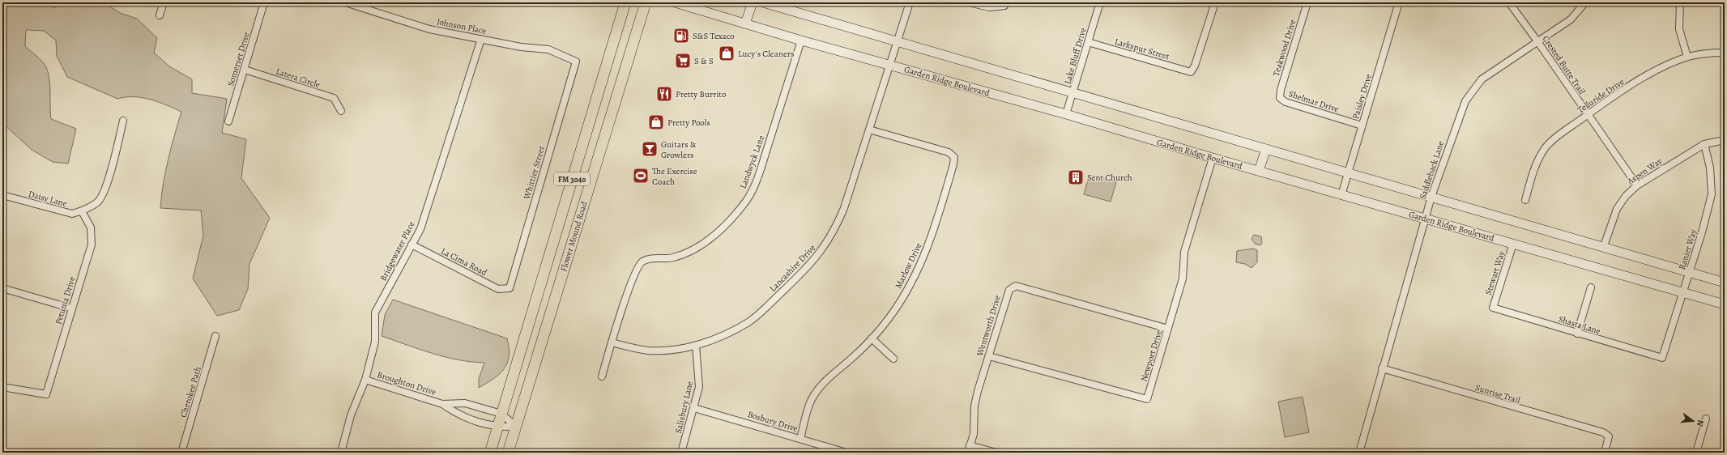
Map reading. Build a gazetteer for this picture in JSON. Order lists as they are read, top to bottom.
{
  "streets": {
    "main road": ["Garden Ridge Boulevard", "FM 3040", "Flower Mound Road"],
    "street": [
      "Johnson Place",
      "Teakwood Drive",
      "Larkspur Street",
      "Lake Bluff Drive",
      "Somerset Drive",
      "Crested Butte Trail",
      "Latera Circle",
      "Telluride Drive",
      "Paisley Drive",
      "Shelmar Drive",
      "Landwyck Lane",
      "Saddleback Lane",
      "Aspen Way",
      "Whittier Street",
      "Daisy Lane",
      "Ranier Way",
      "Bridgewater Place",
      "La Cima Road",
      "Marlow Drive",
      "Lancashire Drive",
      "Stewart Way",
      "Petunia Drive",
      "Shasta Lane",
      "Wentworth Drive",
      "Newport Drive",
      "Broughton Drive",
      "Cherokee Path",
      "Sunrise Trail",
      "Salisbury Lane",
      "Bosbury Drive"
    ]
  },
  "crossings": [
    ["Johnson Place", "Whittier Street"],
    ["Johnson Place", "Bridgewater Place"],
    ["Teakwood Drive", "Shelmar Drive"],
    ["Larkspur Street", "Lake Bluff Drive"],
    ["Lake Bluff Drive", "Garden Ridge Boulevard"],
    ["Somerset Drive", "Latera Circle"],
    ["Crested Butte Trail", "Telluride Drive"],
    ["Crested Butte Trail", "Saddleback Lane"],
    ["Crested Butte Trail", "Aspen Way"],
    ["Garden Ridge Boulevard", "Paisley Drive"],
    ["Garden Ridge Boulevard", "Landwyck Lane"],
    ["Garden Ridge Boulevard", "Saddleback Lane"],
    ["Garden Ridge Boulevard", "Ranier Way"],
    ["Garden Ridge Boulevard", "Lancashire Drive"],
    ["Garden Ridge Boulevard", "Stewart Way"],
    ["Garden Ridge Boulevard", "Newport Drive"],
    ["Paisley Drive", "Shelmar Drive"],
    ["Landwyck Lane", "Lancashire Drive"],
    ["Saddleback Lane", "Sunrise Trail"],
    ["Aspen Way", "Ranier Way"],
    ["Whittier Street", "La Cima Road"],
    ["Daisy Lane", "Petunia Drive"],
    ["Flower Mound Road", "Broughton Drive"],
    ["Ranier Way", "Shasta Lane"],
    ["Bridgewater Place", "La Cima Road"],
    ["Bridgewater Place", "Broughton Drive"],
    ["Marlow Drive", "Lancashire Drive"],
    ["Marlow Drive", "Bosbury Drive"],
    ["Lancashire Drive", "Salisbury Lane"],
    ["Stewart Way", "Shasta Lane"],
    ["Wentworth Drive", "Newport Drive"],
    ["Salisbury Lane", "Bosbury Drive"]
  ],
  "places": {
    "fuel station": ["S&S Texaco"],
    "shop": ["Lucy's Cleaners", "Pretty Pools"],
    "supermarket": ["S & S"],
    "restaurant": ["Pretty Burrito"],
    "bar": ["Guitars & Growlers"],
    "sports": ["The Exercise Coach"],
    "building": ["Sent Church"]
  },
  "north": "right"
}
